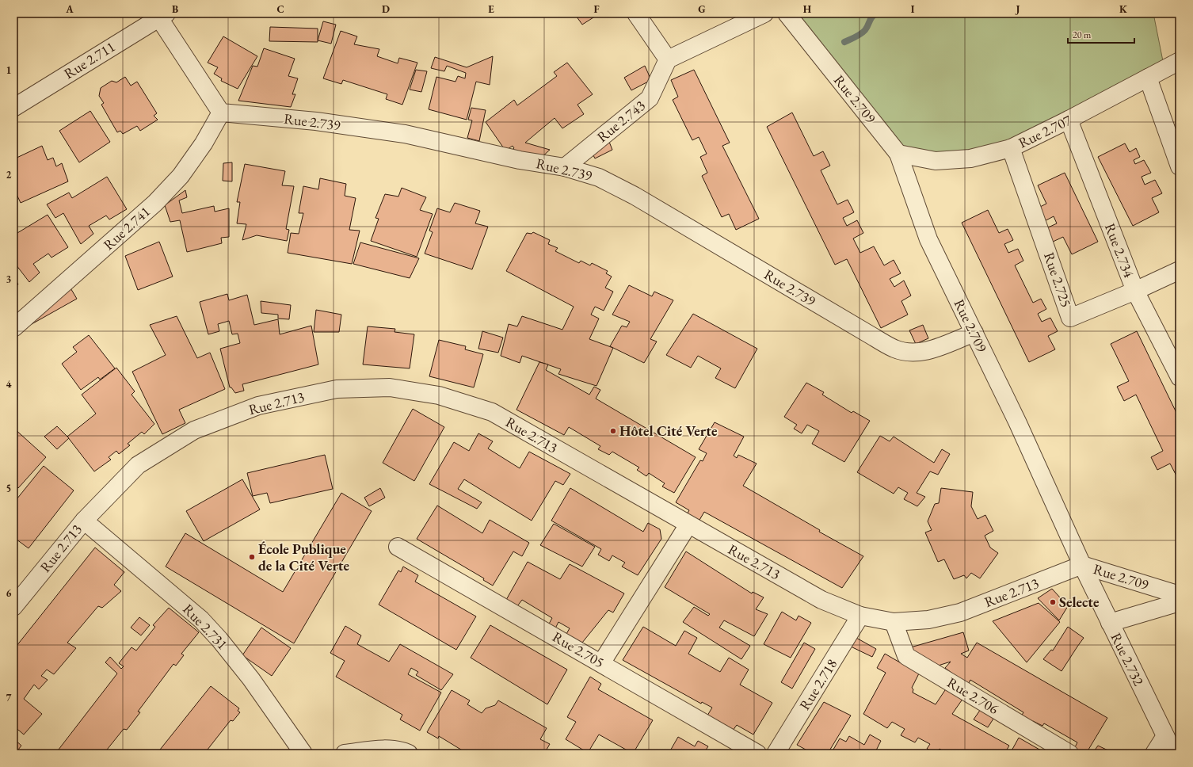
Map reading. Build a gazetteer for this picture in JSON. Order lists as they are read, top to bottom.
{
  "streets": {
    "street": [
      "Rue 2.711",
      "Rue 2.709",
      "Rue 2.743",
      "Rue 2.739",
      "Rue 2.707",
      "Rue 2.741",
      "Rue 2.734",
      "Rue 2.725",
      "Rue 2.713",
      "Rue 2.731",
      "Rue 2.705",
      "Rue 2.732",
      "Rue 2.718",
      "Rue 2.706"
    ]
  },
  "crossings": [
    ["Rue 2.709", "Rue 2.739"],
    ["Rue 2.709", "Rue 2.707"],
    ["Rue 2.709", "Rue 2.713"],
    ["Rue 2.709", "Rue 2.732"],
    ["Rue 2.743", "Rue 2.739"],
    ["Rue 2.739", "Rue 2.741"],
    ["Rue 2.707", "Rue 2.734"],
    ["Rue 2.707", "Rue 2.725"],
    ["Rue 2.734", "Rue 2.725"],
    ["Rue 2.713", "Rue 2.731"],
    ["Rue 2.713", "Rue 2.732"],
    ["Rue 2.713", "Rue 2.718"],
    ["Rue 2.713", "Rue 2.706"]
  ],
  "places": ["Hôtel Cité Verte", "École Publique de la Cité Verte", "Selecte"],
  "scale_bar": "20 m",
  "grid": {
    "columns": [
      "A",
      "B",
      "C",
      "D",
      "E",
      "F",
      "G",
      "H",
      "I",
      "J",
      "K"
    ],
    "rows": [
      "1",
      "2",
      "3",
      "4",
      "5",
      "6",
      "7"
    ]
  }
}
